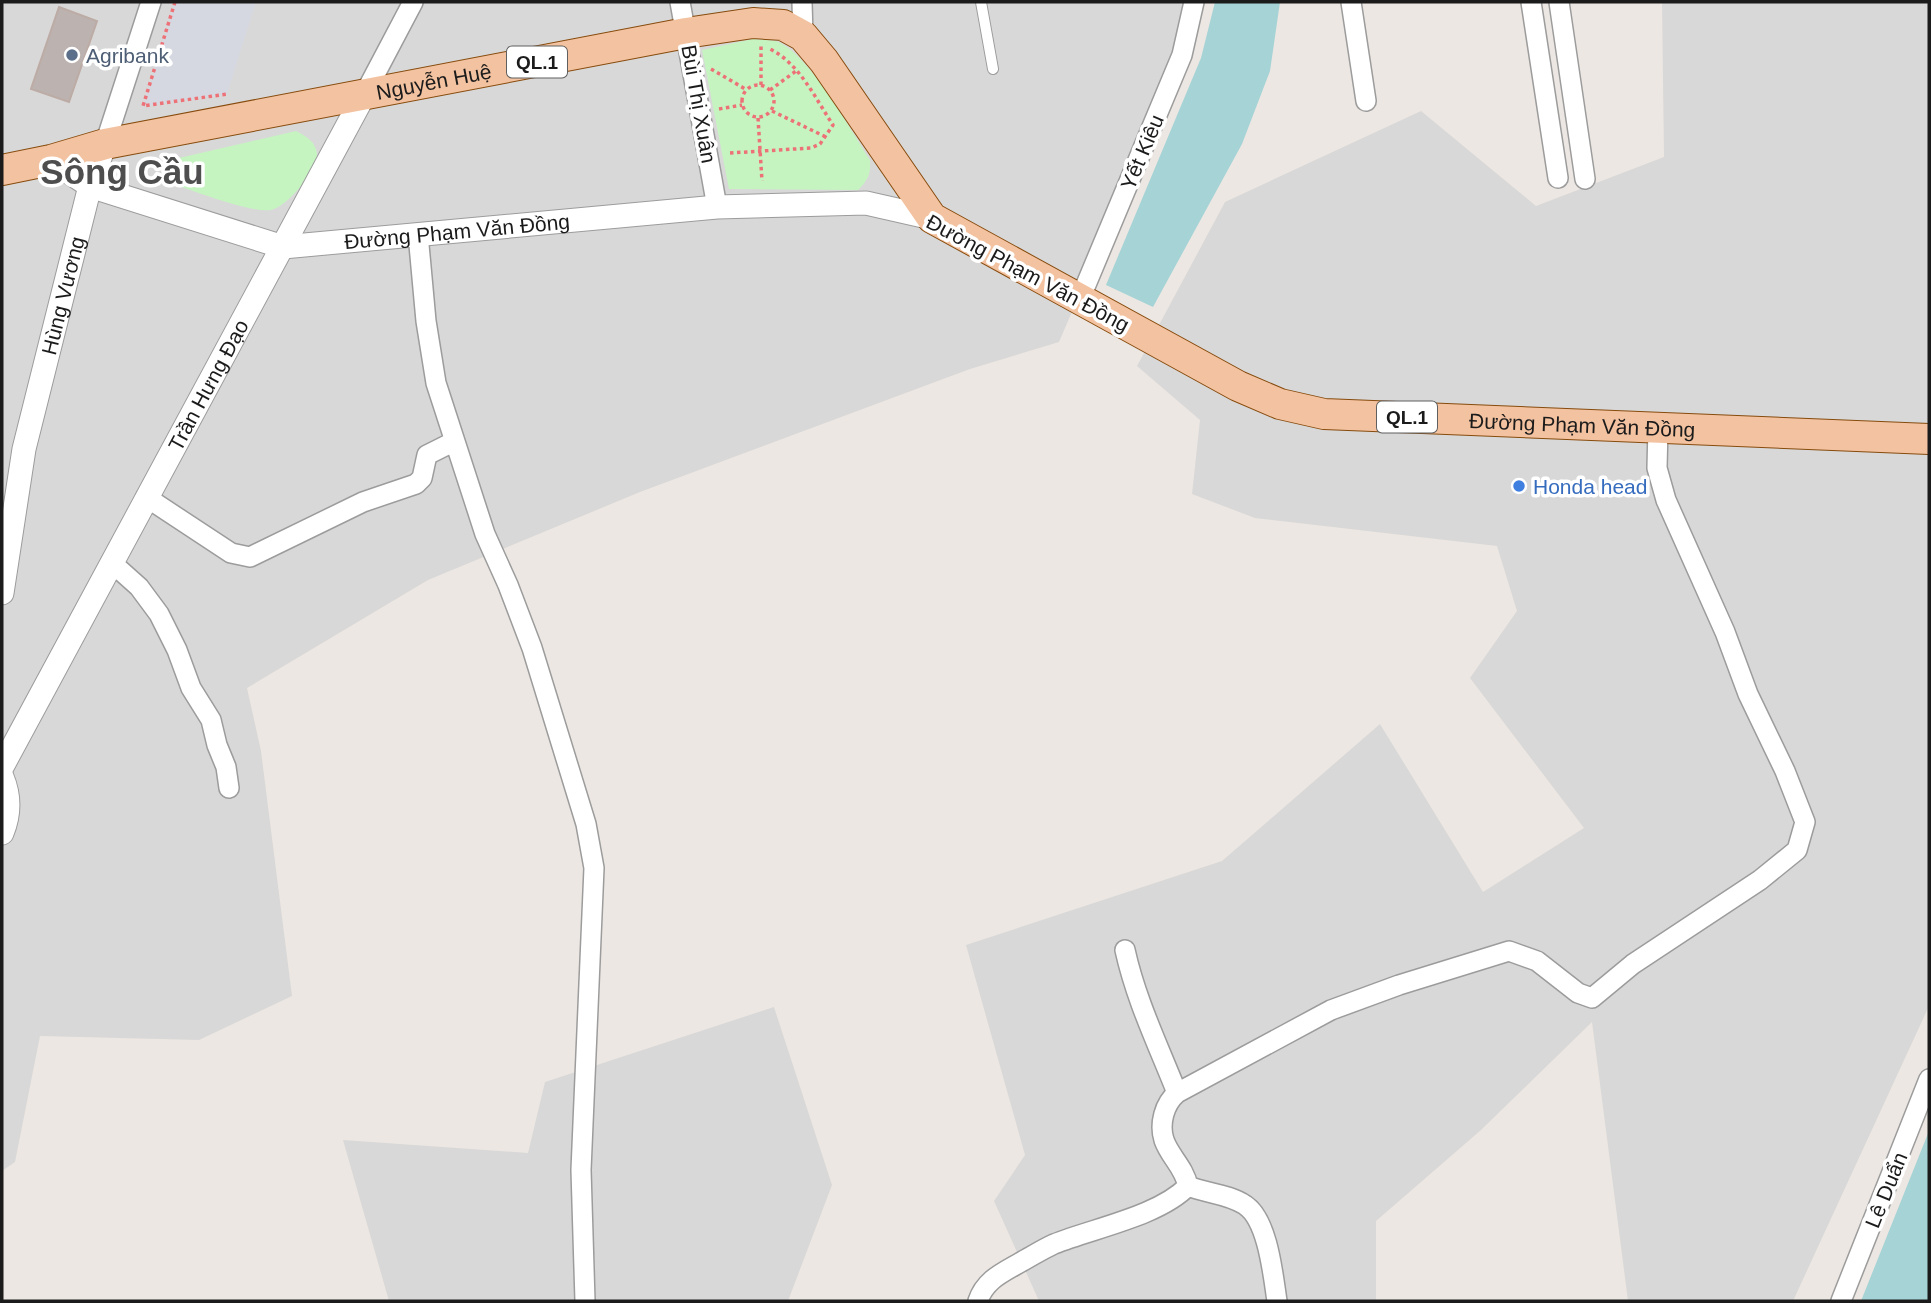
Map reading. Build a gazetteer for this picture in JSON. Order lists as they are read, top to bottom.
{
  "streets": {
    "main road": ["QL.1", "Nguyễn Huệ", "Đường Phạm Văn Đồng"],
    "street": [
      "Bùi Thị Xuân",
      "Yết Kiêu",
      "Hùng Vương",
      "Trần Hưng Đạo",
      "Lê Duẩn"
    ]
  },
  "crossings": [
    ["QL.1", "Nguyễn Huệ"],
    ["QL.1", "Đường Phạm Văn Đồng"],
    ["Nguyễn Huệ", "Bùi Thị Xuân"],
    ["Nguyễn Huệ", "Đường Phạm Văn Đồng"],
    ["Nguyễn Huệ", "Hùng Vương"],
    ["Nguyễn Huệ", "Trần Hưng Đạo"],
    ["Bùi Thị Xuân", "Đường Phạm Văn Đồng"],
    ["Yết Kiêu", "Đường Phạm Văn Đồng"],
    ["Đường Phạm Văn Đồng", "Hùng Vương"],
    ["Đường Phạm Văn Đồng", "Trần Hưng Đạo"]
  ],
  "districts": ["Sông Cầu"],
  "places": ["Agribank", "Honda head"]
}
